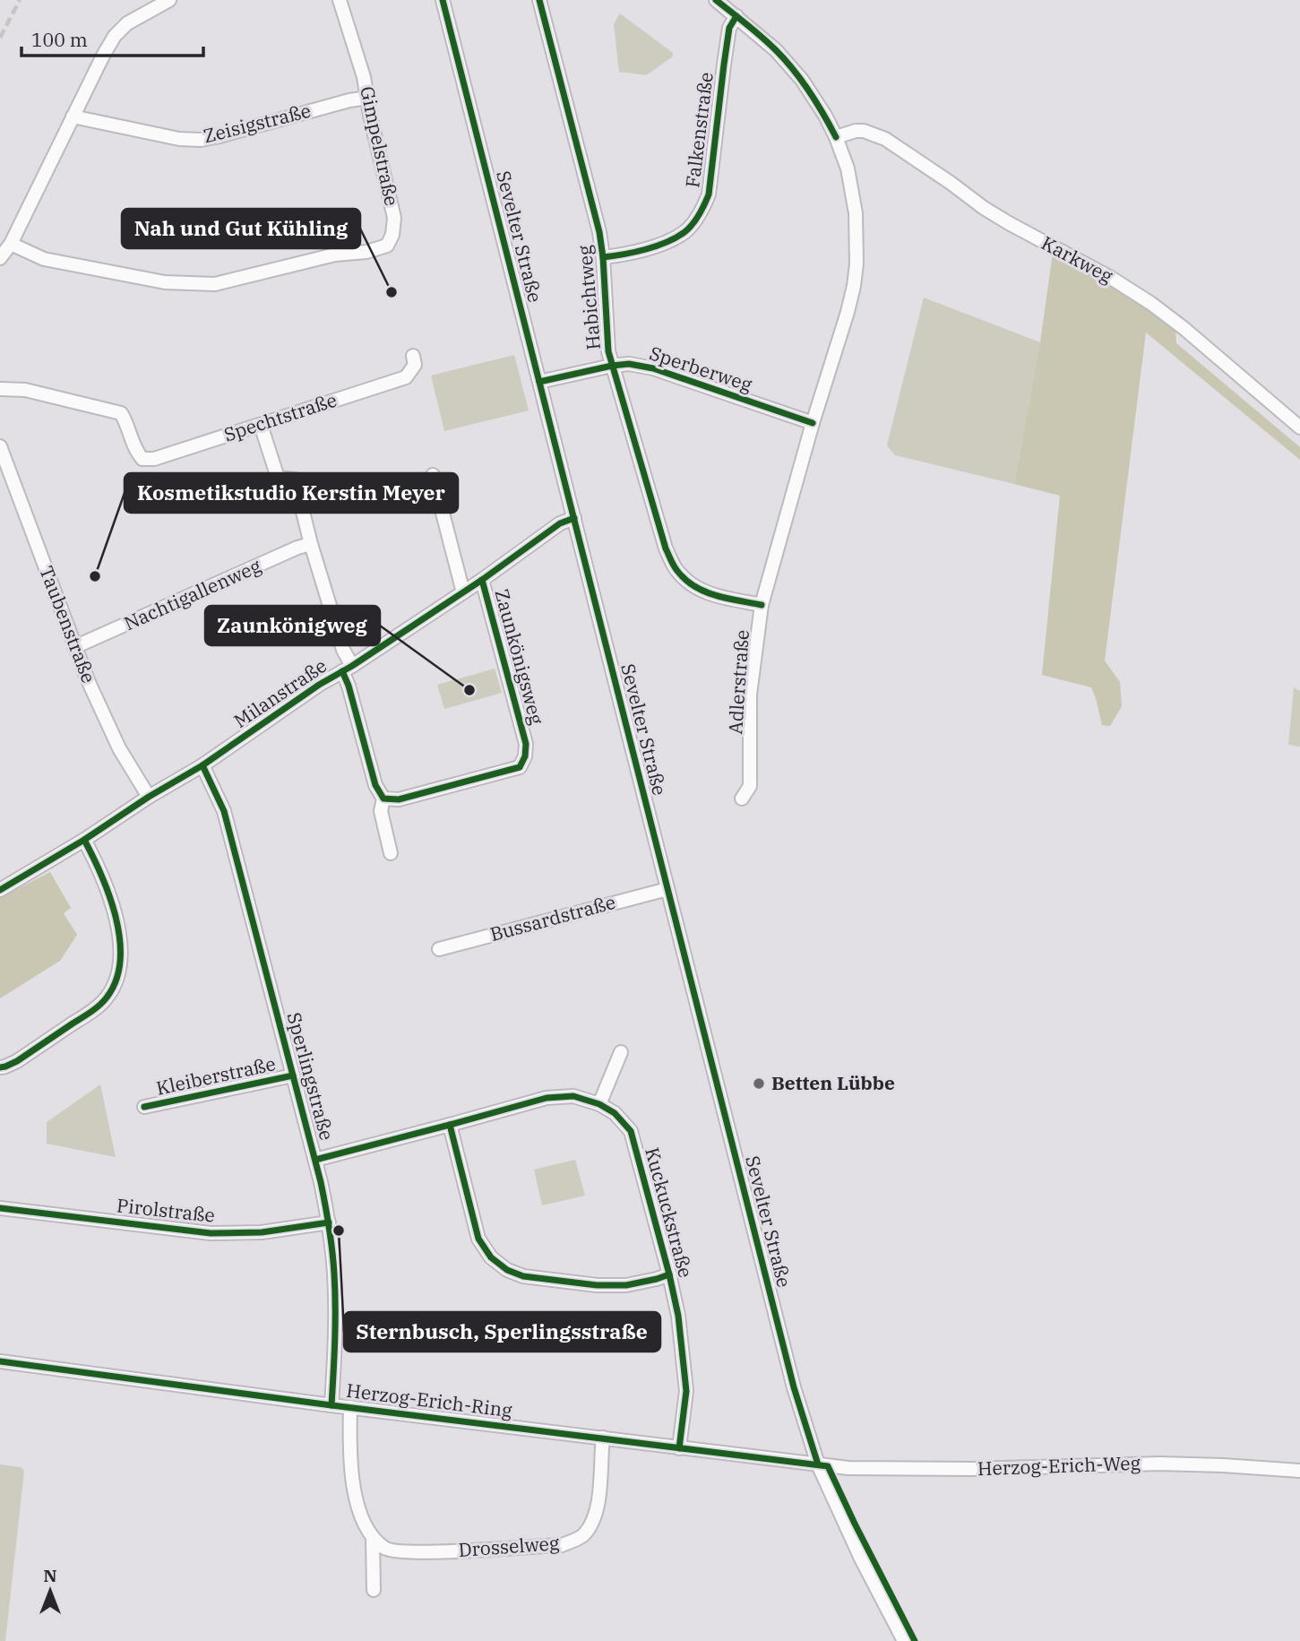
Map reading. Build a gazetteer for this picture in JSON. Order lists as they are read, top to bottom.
{
  "streets": {
    "street": [
      "Zeisigstraße",
      "Falkenstraße",
      "Gimpelstraße",
      "Sevelter Straße",
      "Karkweg",
      "Habichtweg",
      "Sperberweg",
      "Spechtstraße",
      "Nachtigallenweg",
      "Taubenstraße",
      "Zaunkönigsweg",
      "Adlerstraße",
      "Milanstraße",
      "Bussardstraße",
      "Kleiberstraße",
      "Sperlingstraße",
      "Pirolstraße",
      "Kuckuckstraße",
      "Herzog-Erich-Ring",
      "Herzog-Erich-Weg",
      "Drosselweg"
    ]
  },
  "crossings": [
    ["Zeisigstraße", "Gimpelstraße"],
    ["Falkenstraße", "Habichtweg"],
    ["Falkenstraße", "Adlerstraße"],
    ["Sevelter Straße", "Sperberweg"],
    ["Sevelter Straße", "Milanstraße"],
    ["Sevelter Straße", "Bussardstraße"],
    ["Sevelter Straße", "Herzog-Erich-Ring"],
    ["Sevelter Straße", "Herzog-Erich-Weg"],
    ["Karkweg", "Adlerstraße"],
    ["Habichtweg", "Sperberweg"],
    ["Habichtweg", "Adlerstraße"],
    ["Sperberweg", "Adlerstraße"],
    ["Nachtigallenweg", "Taubenstraße"],
    ["Taubenstraße", "Milanstraße"],
    ["Zaunkönigsweg", "Milanstraße"],
    ["Milanstraße", "Sperlingstraße"],
    ["Kleiberstraße", "Sperlingstraße"],
    ["Sperlingstraße", "Pirolstraße"],
    ["Sperlingstraße", "Kuckuckstraße"],
    ["Sperlingstraße", "Herzog-Erich-Ring"],
    ["Kuckuckstraße", "Herzog-Erich-Ring"],
    ["Herzog-Erich-Ring", "Herzog-Erich-Weg"],
    ["Herzog-Erich-Ring", "Drosselweg"]
  ],
  "places": [
    "Nah und Gut Kühling",
    "Kosmetikstudio Kerstin Meyer",
    "Zaunkönigweg",
    "Betten Lübbe",
    "Sternbusch, Sperlingsstraße"
  ],
  "scale_bar": "100 m",
  "north": "top"
}
